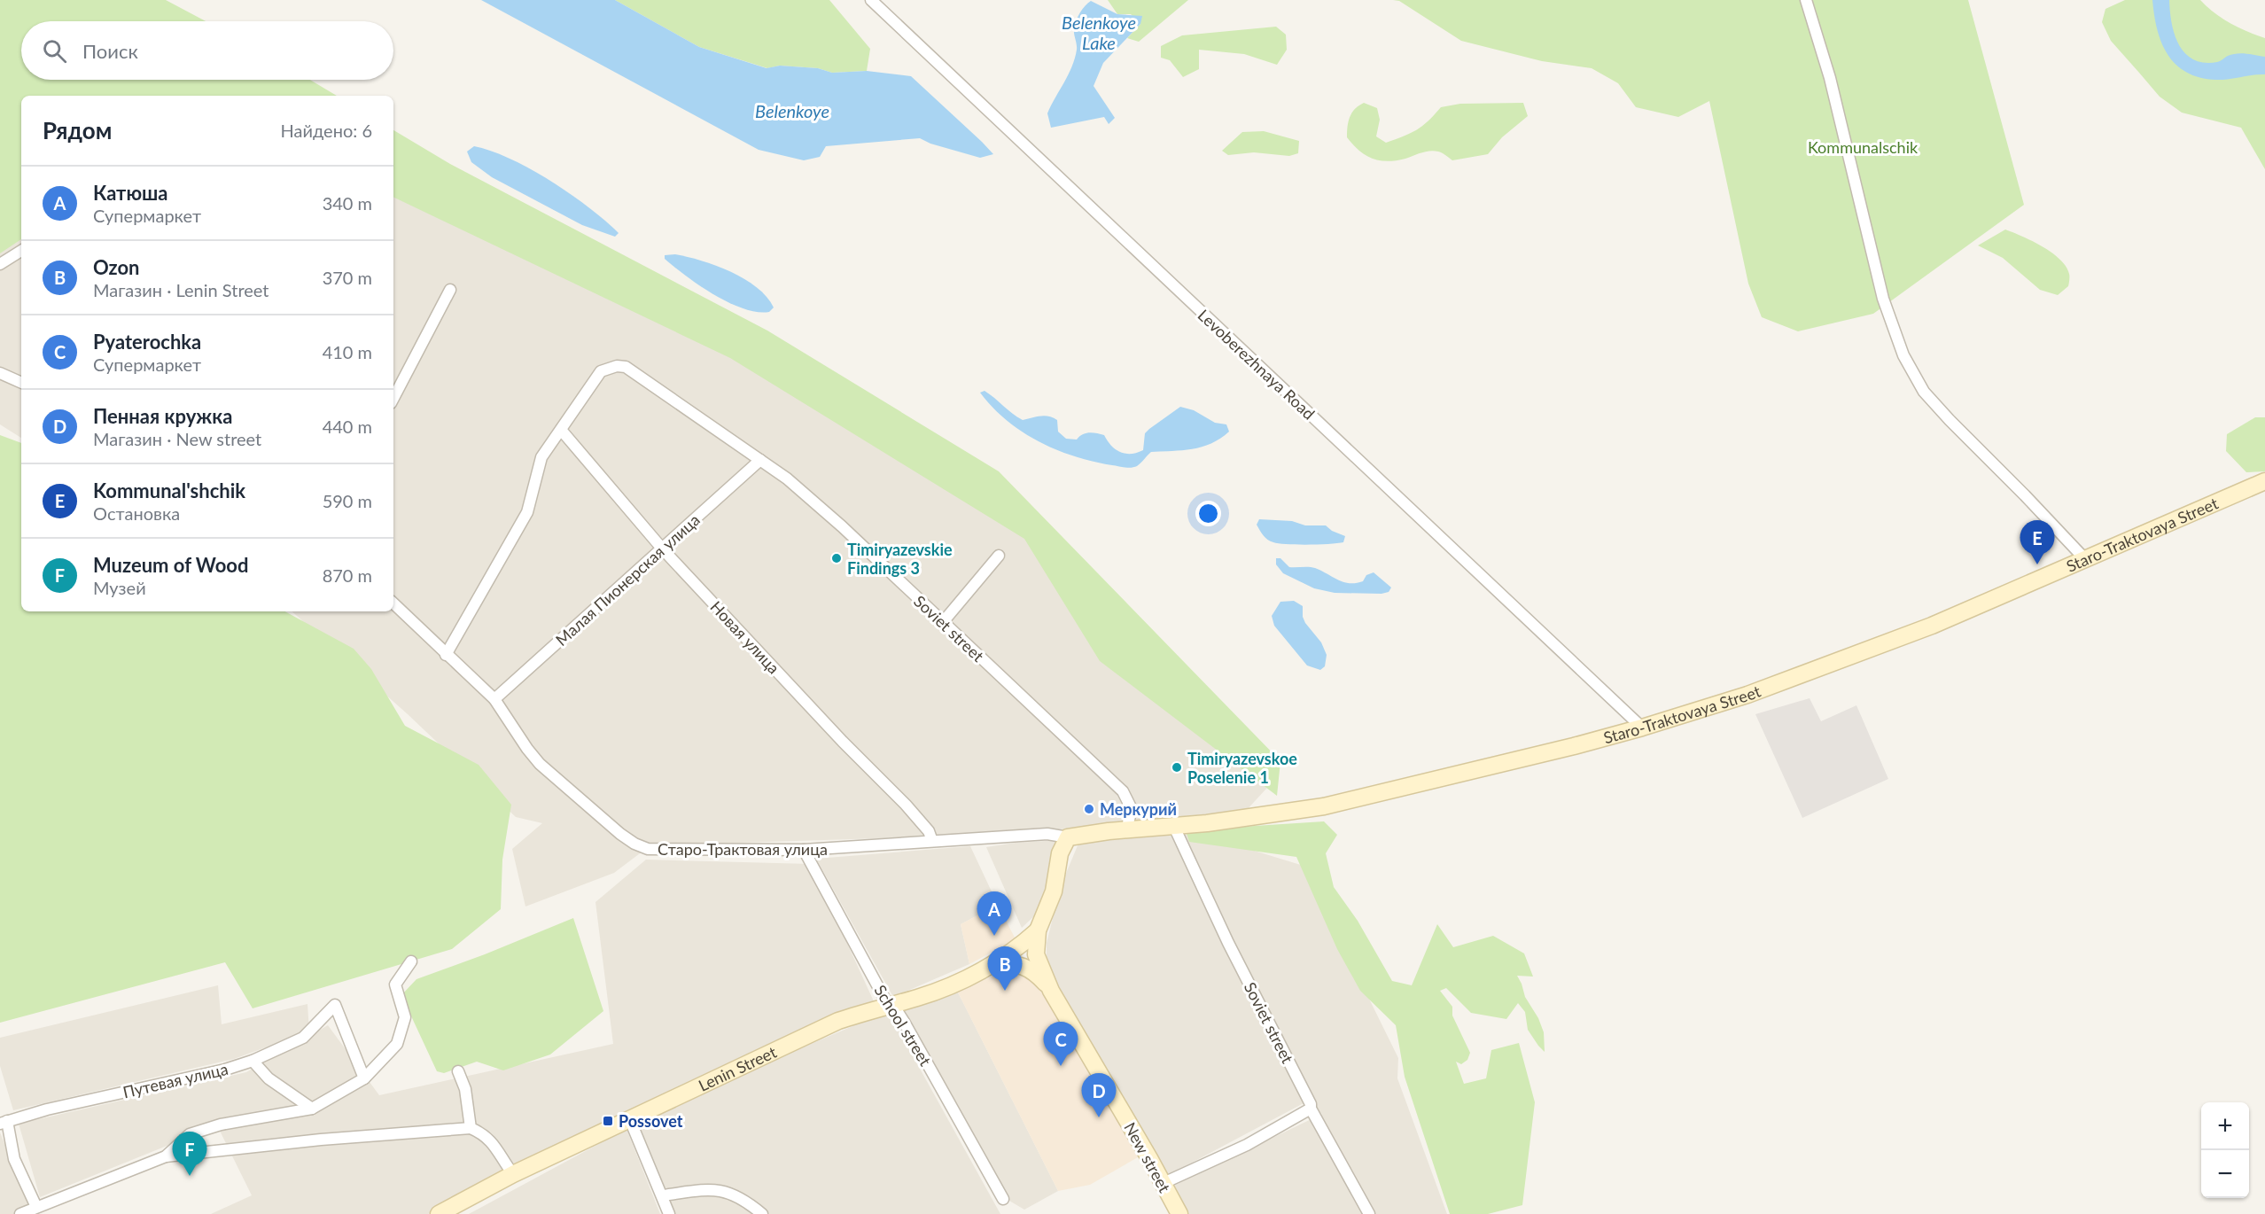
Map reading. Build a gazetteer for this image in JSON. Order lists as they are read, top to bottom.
{
  "streets": {
    "street": [
      "Levoberezhnaya Road",
      "Staro-Traktovaya Street",
      "Малая Пионерская улица",
      "Soviet street",
      "Новая улица",
      "Старо-Трактовая улица",
      "School street",
      "Lenin Street",
      "Путевая улица",
      "New street"
    ]
  },
  "crossings": [
    ["Levoberezhnaya Road", "Staro-Traktovaya Street"],
    ["Staro-Traktovaya Street", "Soviet street"],
    ["Staro-Traktovaya Street", "Старо-Трактовая улица"],
    ["Малая Пионерская улица", "Soviet street"],
    ["Малая Пионерская улица", "Новая улица"],
    ["Малая Пионерская улица", "Старо-Трактовая улица"],
    ["Soviet street", "Новая улица"],
    ["Новая улица", "Старо-Трактовая улица"],
    ["Старо-Трактовая улица", "School street"],
    ["School street", "Lenin Street"],
    ["Lenin Street", "New street"]
  ],
  "water": ["Belenkoye Lake", "Belenkoye"],
  "parks": ["Kommunalschik"],
  "places": {
    "other": ["Timiryazevskie Findings 3", "Timiryazevskoe Poselenie 1", "Меркурий"],
    "transit": ["Possovet"]
  },
  "page": {
    "search": "Поиск",
    "heading": ["Рядом", "Найдено: 6"],
    "list": [
      {
        "mark": "A",
        "name": "Катюша",
        "note": "Супермаркет",
        "value": "340 m"
      },
      {
        "mark": "B",
        "name": "Ozon",
        "note": "Магазин · Lenin Street",
        "value": "370 m"
      },
      {
        "mark": "C",
        "name": "Pyaterochka",
        "note": "Супермаркет",
        "value": "410 m"
      },
      {
        "mark": "D",
        "name": "Пенная кружка",
        "note": "Магазин · New street",
        "value": "440 m"
      },
      {
        "mark": "E",
        "name": "Kommunal'shchik",
        "note": "Остановка",
        "value": "590 m"
      },
      {
        "mark": "F",
        "name": "Muzeum of Wood",
        "note": "Музей",
        "value": "870 m"
      }
    ],
    "pins": [
      "E",
      "A",
      "B",
      "C",
      "D",
      "F"
    ],
    "map_buttons": ["+", "−"]
  }
}
